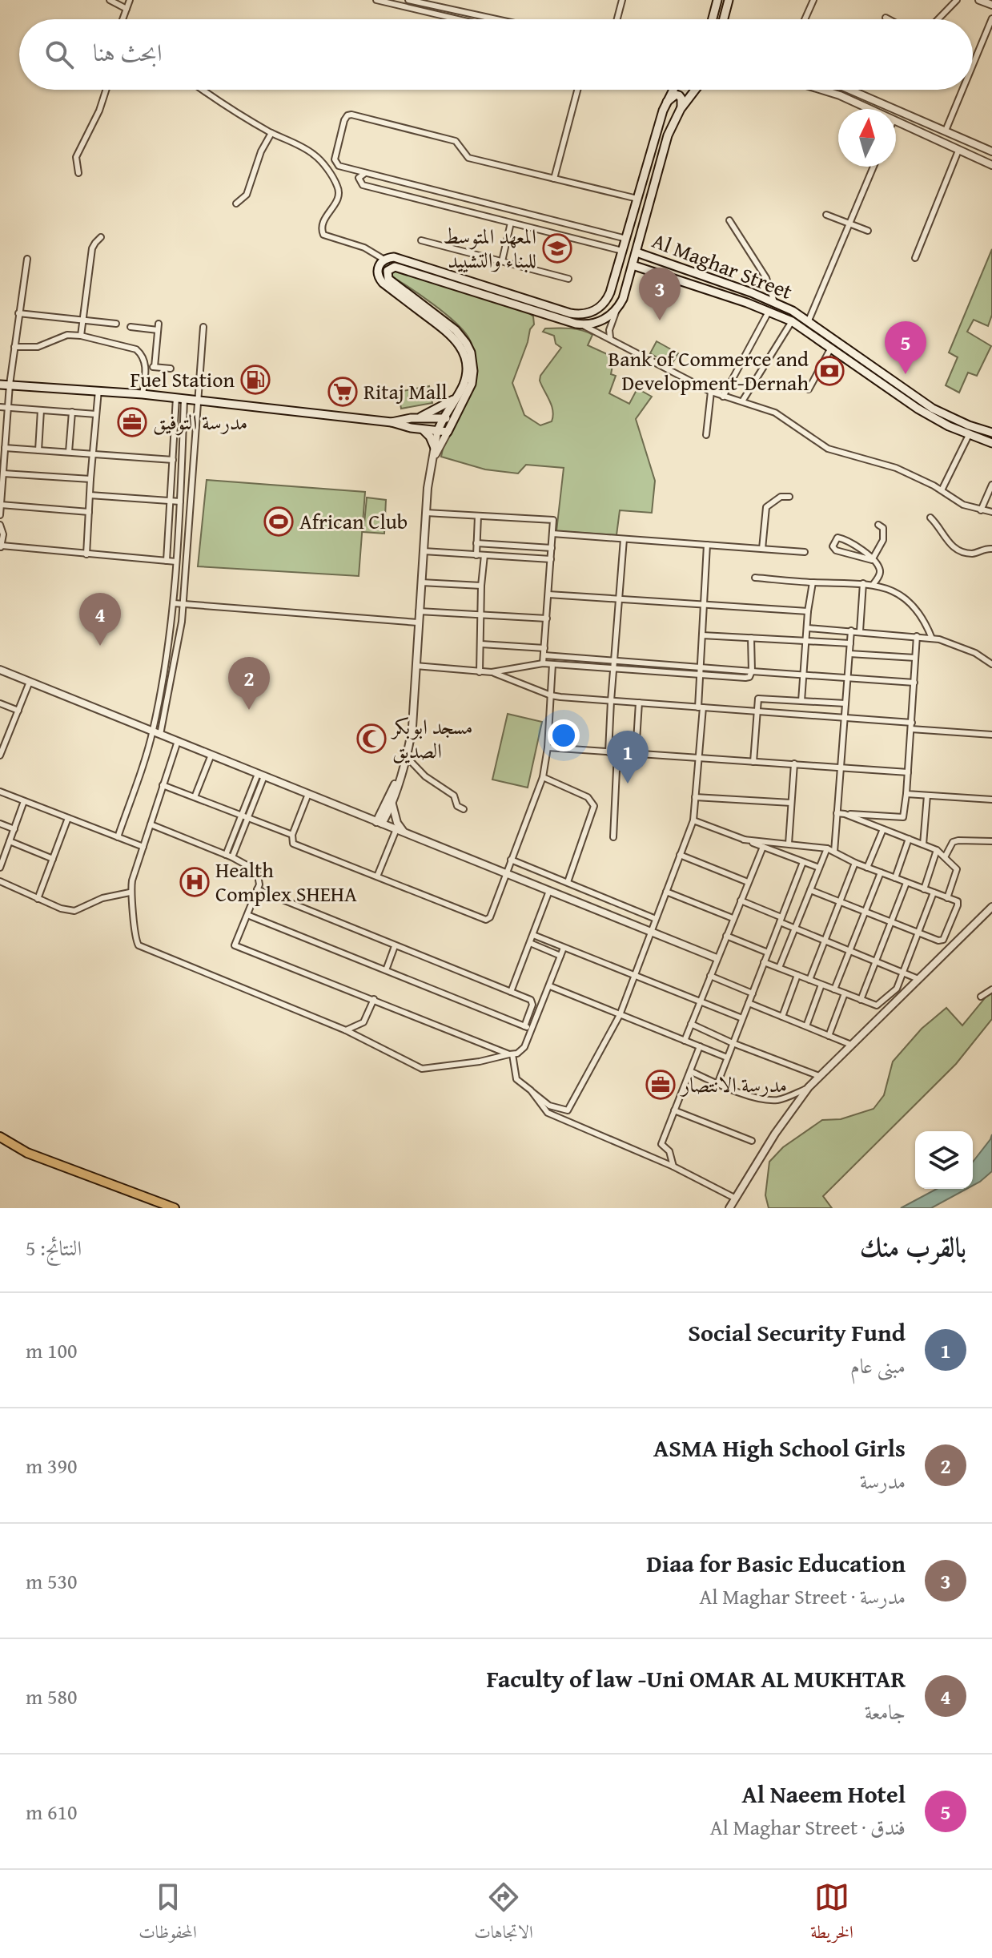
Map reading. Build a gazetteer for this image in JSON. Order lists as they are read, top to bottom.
{
  "streets": {
    "main road": ["Al Maghar Street"]
  },
  "places": {
    "school or university": ["المعهد المتوسط للبناء والتشييد"],
    "bank": ["Bank of Commerce and Development-Dernah"],
    "fuel station": ["Fuel Station"],
    "supermarket": ["Ritaj Mall"],
    "office": ["مدرسة التوفيق", "مدرسة الانتصار"],
    "sports": ["African Club"],
    "mosque": ["مسجد ابوبكر الصديق"],
    "hospital": ["Health Complex SHEHA"]
  },
  "north": "top",
  "page": {
    "search": "ابحث هنا",
    "pins": [
      "3",
      "5",
      "4",
      "2",
      "1"
    ],
    "heading": ["بالقرب منك", "النتائج: 5"],
    "list": [
      {
        "mark": "1",
        "name": "Social Security Fund",
        "note": "مبنى عام",
        "value": "100 m"
      },
      {
        "mark": "2",
        "name": "ASMA High School Girls",
        "note": "مدرسة",
        "value": "390 m"
      },
      {
        "mark": "3",
        "name": "Diaa for Basic Education",
        "note": "مدرسة · Al Maghar Street",
        "value": "530 m"
      },
      {
        "mark": "4",
        "name": "Faculty of law -Uni OMAR AL MUKHTAR",
        "note": "جامعة",
        "value": "580 m"
      },
      {
        "mark": "5",
        "name": "Al Naeem Hotel",
        "note": "فندق · Al Maghar Street",
        "value": "610 m"
      }
    ],
    "nav": ["الخريطة", "الاتجاهات", "المحفوظات"]
  }
}
